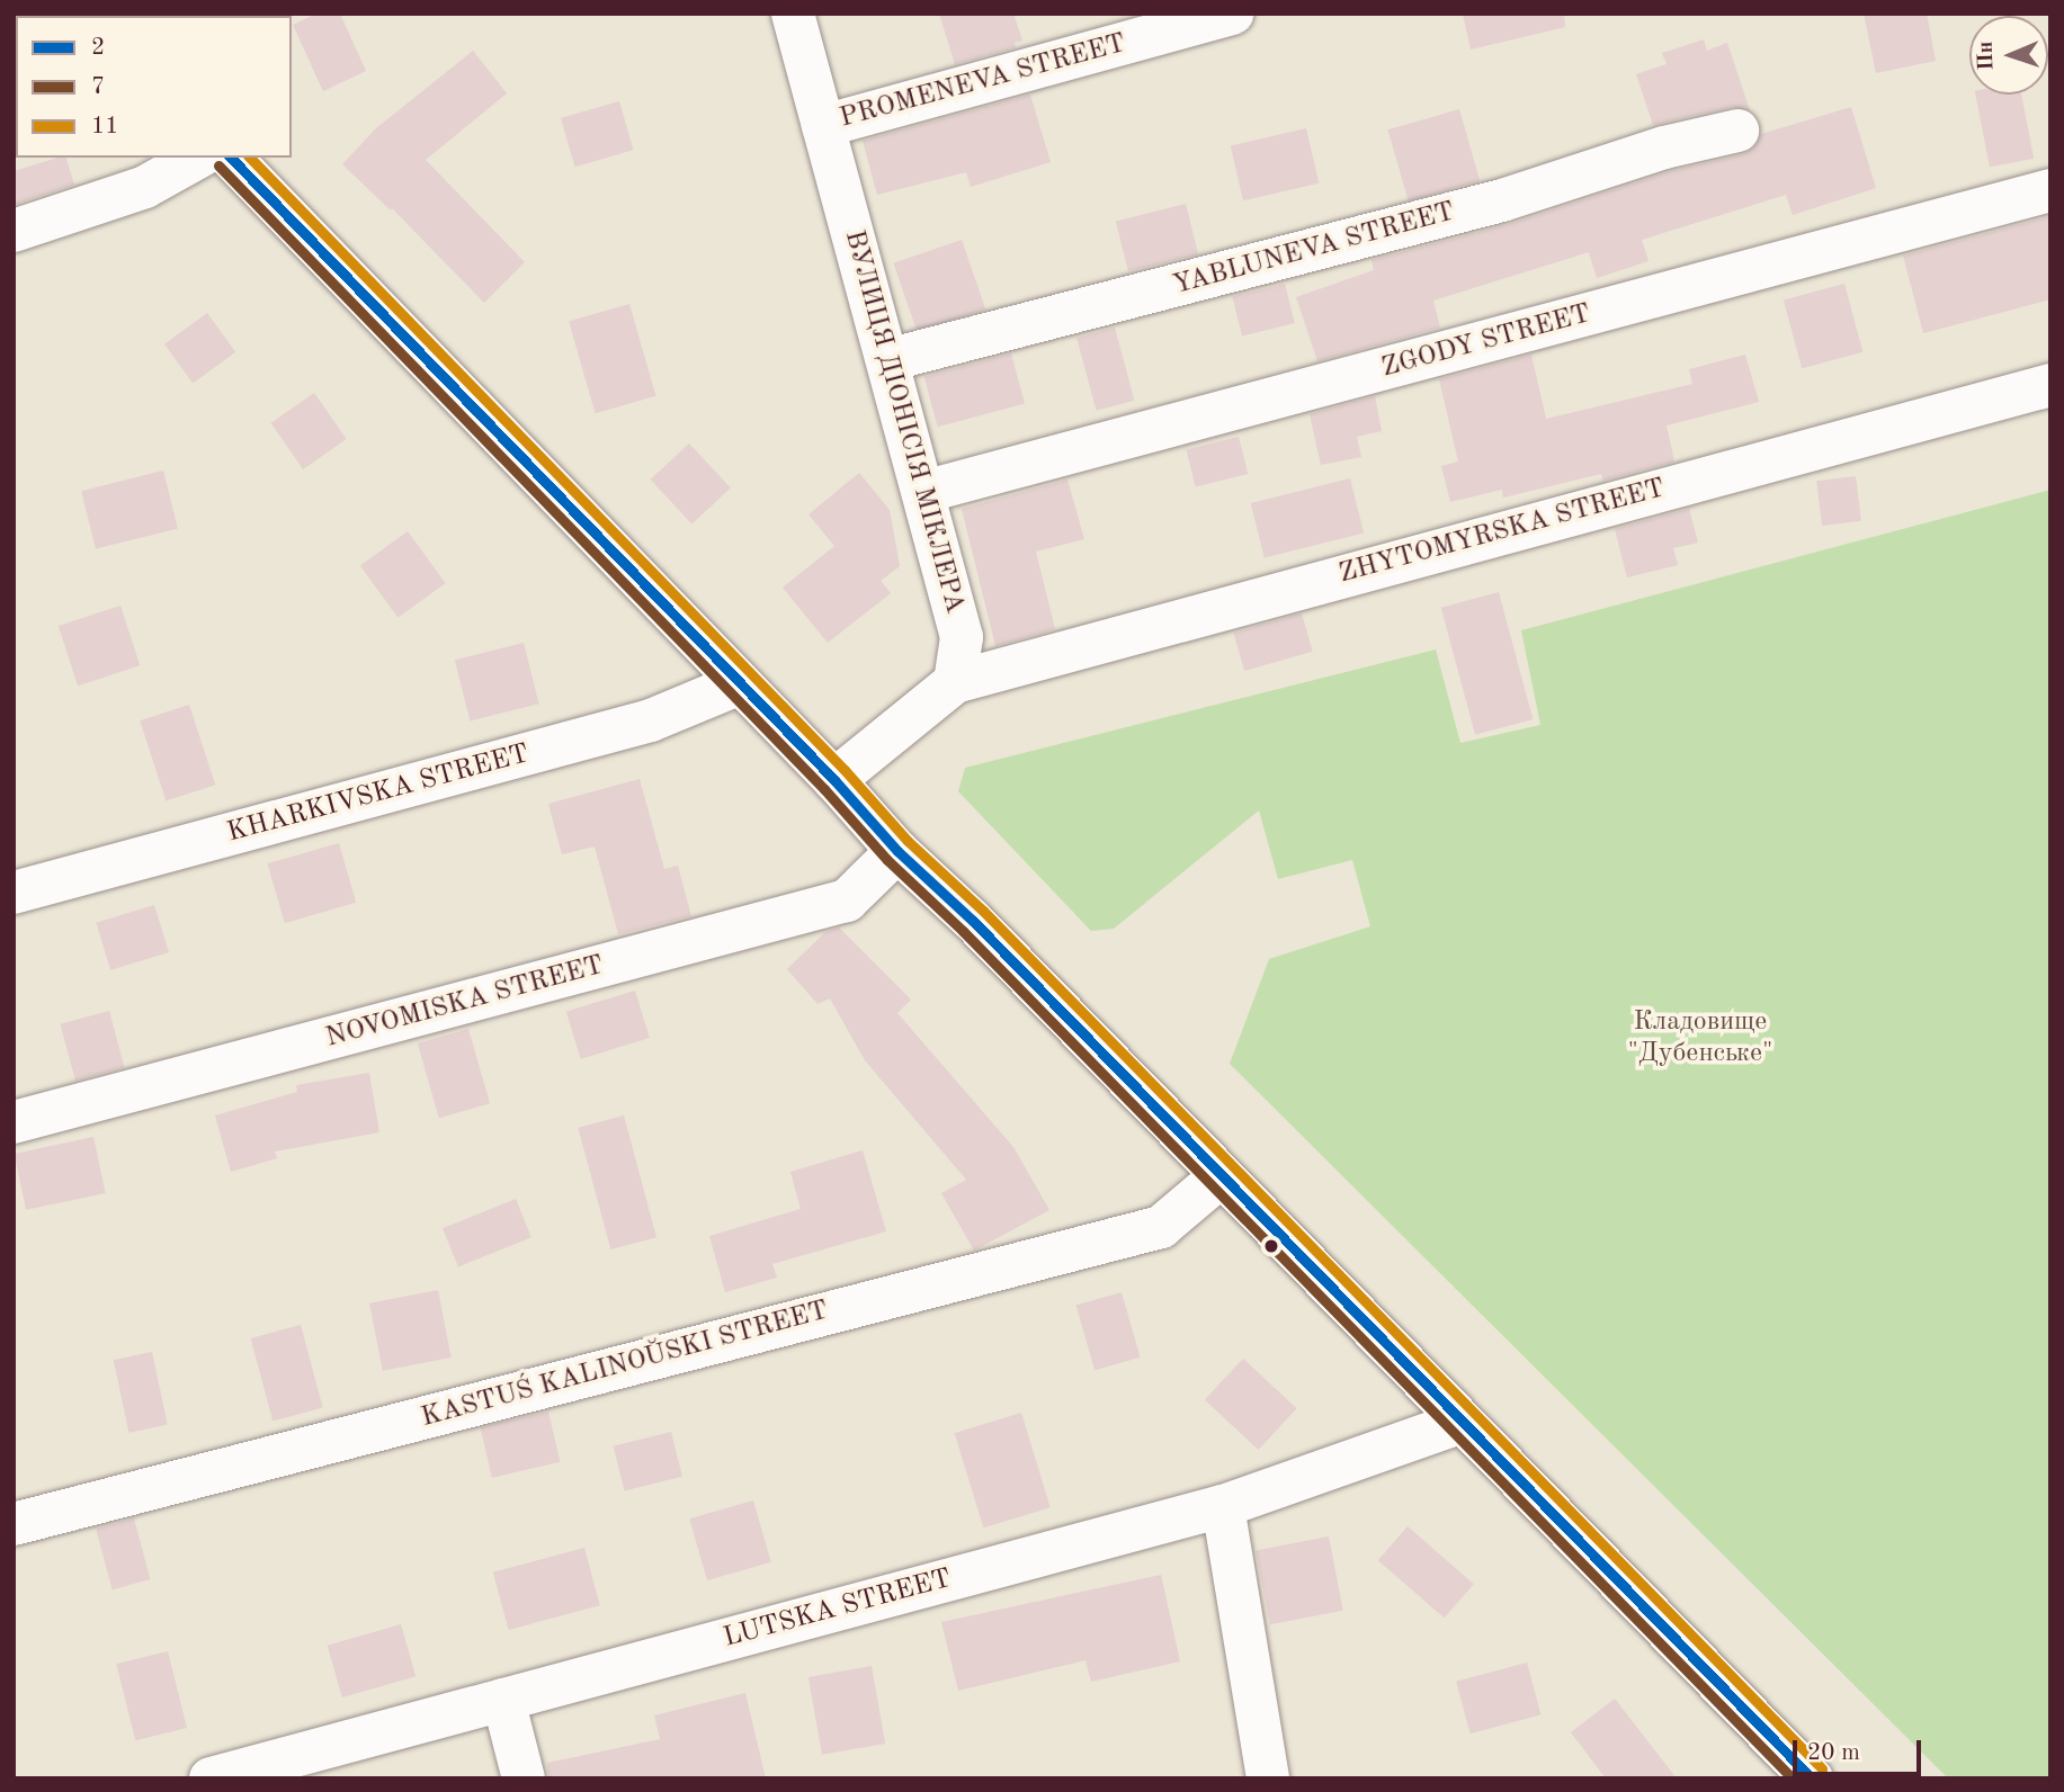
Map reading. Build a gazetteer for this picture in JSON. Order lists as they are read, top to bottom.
{
  "streets": {
    "street": [
      "PROMENEVA STREET",
      "YABLUNEVA STREET",
      "ZGODY STREET",
      "ВУЛИЦЯ ДІОНІСІЯ МІКЛЕРА",
      "ZHYTOMYRSKA STREET",
      "KHARKIVSKA STREET",
      "NOVOMISKA STREET",
      "KASTUŚ KALINOŬSKI STREET",
      "LUTSKA STREET"
    ]
  },
  "crossings": [
    ["PROMENEVA STREET", "ВУЛИЦЯ ДІОНІСІЯ МІКЛЕРА"],
    ["YABLUNEVA STREET", "ВУЛИЦЯ ДІОНІСІЯ МІКЛЕРА"],
    ["ZGODY STREET", "ВУЛИЦЯ ДІОНІСІЯ МІКЛЕРА"],
    ["ВУЛИЦЯ ДІОНІСІЯ МІКЛЕРА", "ZHYTOMYRSKA STREET"]
  ],
  "parks": ["Кладовище \"Дубенське\""],
  "lines": ["transit line 2", "transit line 11", "transit line 7"],
  "legend": ["2", "7", "11"],
  "scale_bar": "20 m",
  "north": "left"
}
